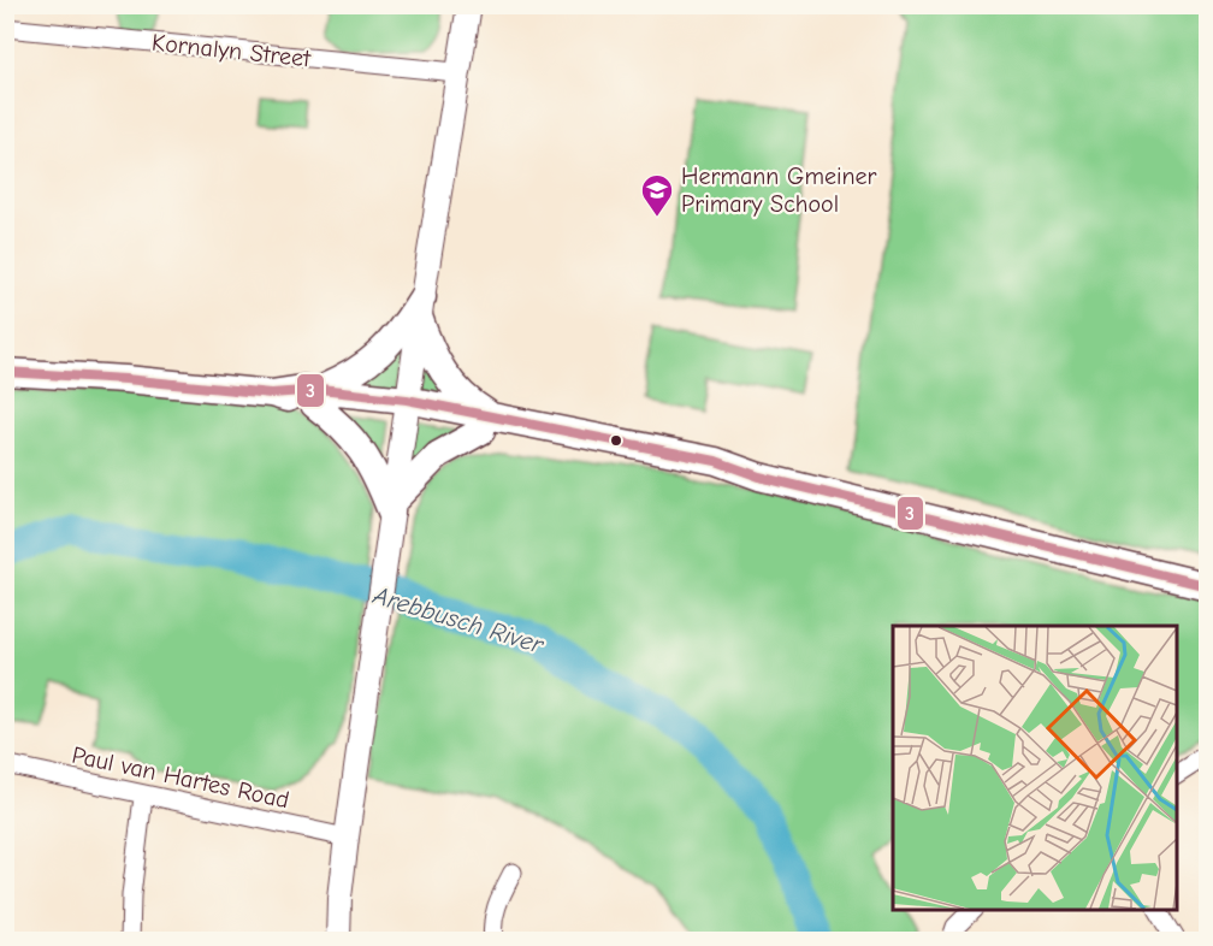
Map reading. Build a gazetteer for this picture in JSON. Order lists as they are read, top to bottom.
{
  "streets": {
    "street": ["Kornalyn Street", "Paul van Hartes Road"]
  },
  "water": ["Arebbusch River"],
  "places": {
    "school or university": ["Hermann Gmeiner Primary School"]
  },
  "lines": ["transit line 3"]
}
